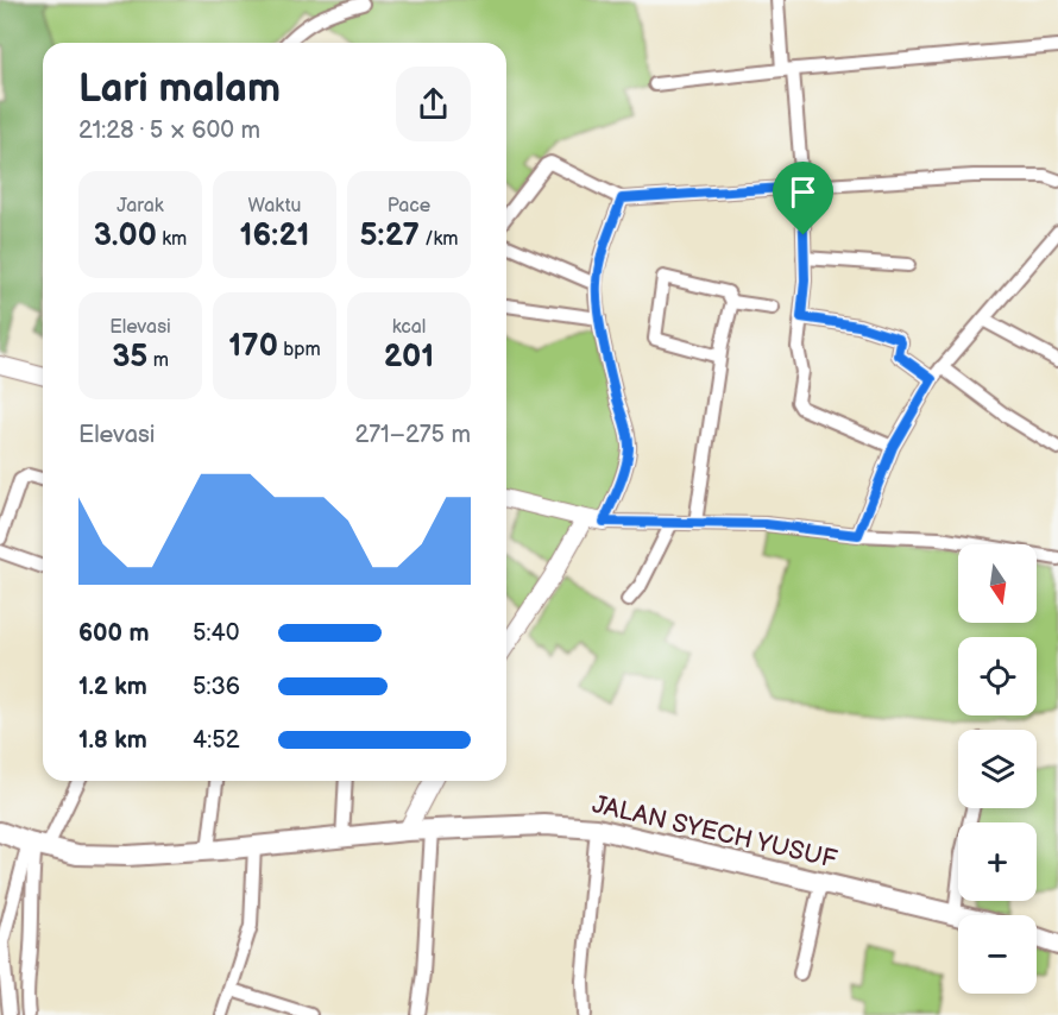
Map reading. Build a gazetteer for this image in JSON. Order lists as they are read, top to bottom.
{
  "streets": {
    "main road": ["JALAN SYECH YUSUF"]
  },
  "north": "bottom",
  "page": {
    "heading": ["Lari malam", "21:28 · 5 × 600 m"],
    "stats": [
      ["Jarak", "3.00 km"],
      ["Waktu", "16:21"],
      ["Pace", "5:27 /km"],
      ["Elevasi", "35 m"],
      ["170 bpm"],
      ["kcal", "201"]
    ],
    "chart": ["Elevasi", "271–275 m"],
    "map_buttons": ["+", "−"],
    "list": [
      {
        "name": "600 m",
        "note": "5:40"
      },
      {
        "name": "1.2 km",
        "note": "5:36"
      },
      {
        "name": "1.8 km",
        "note": "4:52"
      }
    ]
  }
}
